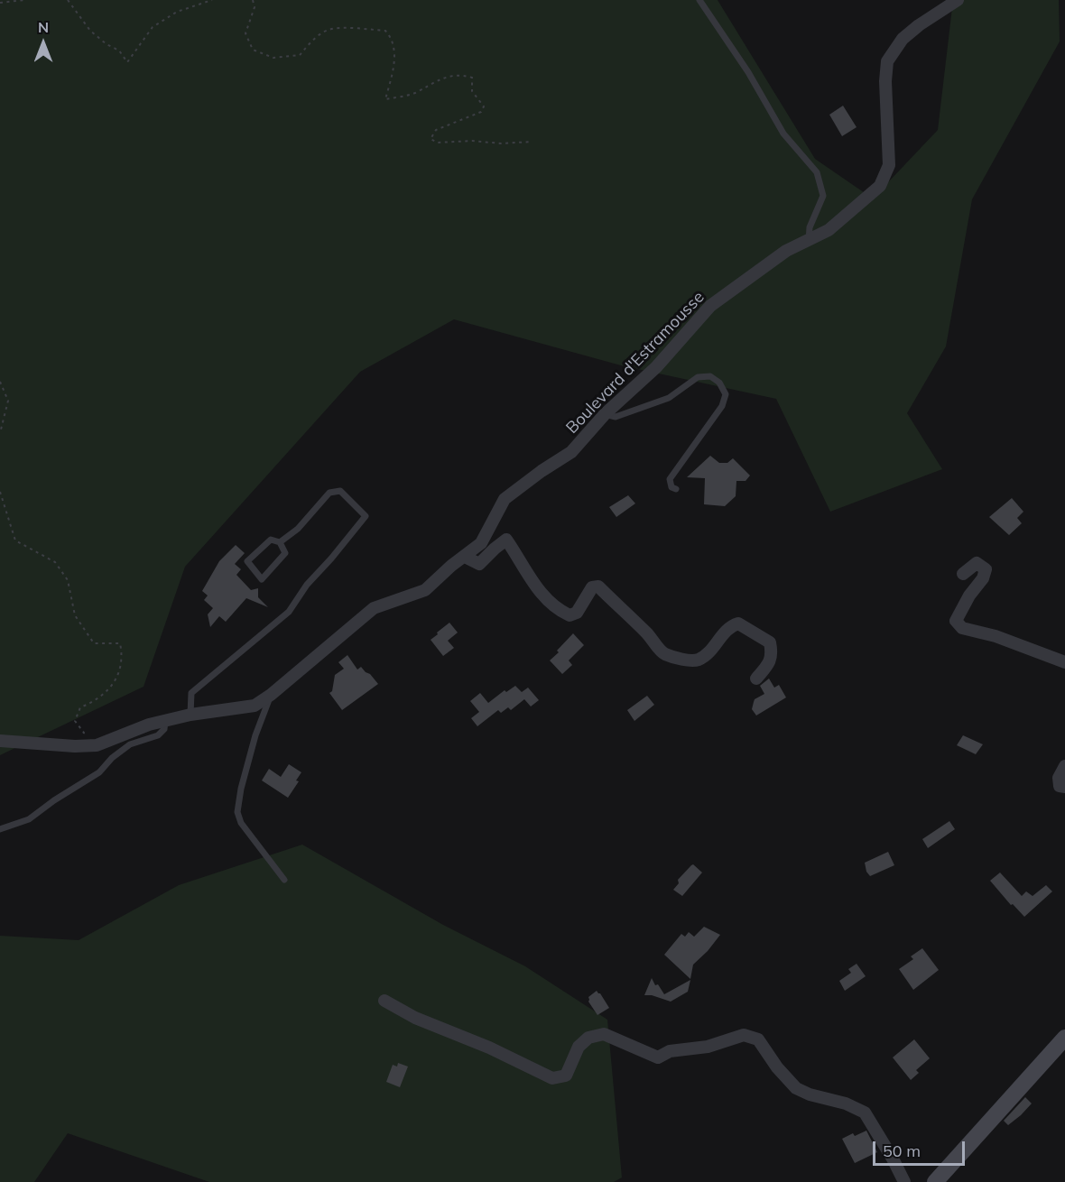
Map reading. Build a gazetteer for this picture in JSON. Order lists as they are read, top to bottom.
{
  "streets": {
    "street": ["Boulevard d'Estramousse"]
  },
  "scale_bar": "50 m",
  "north": "top"
}
